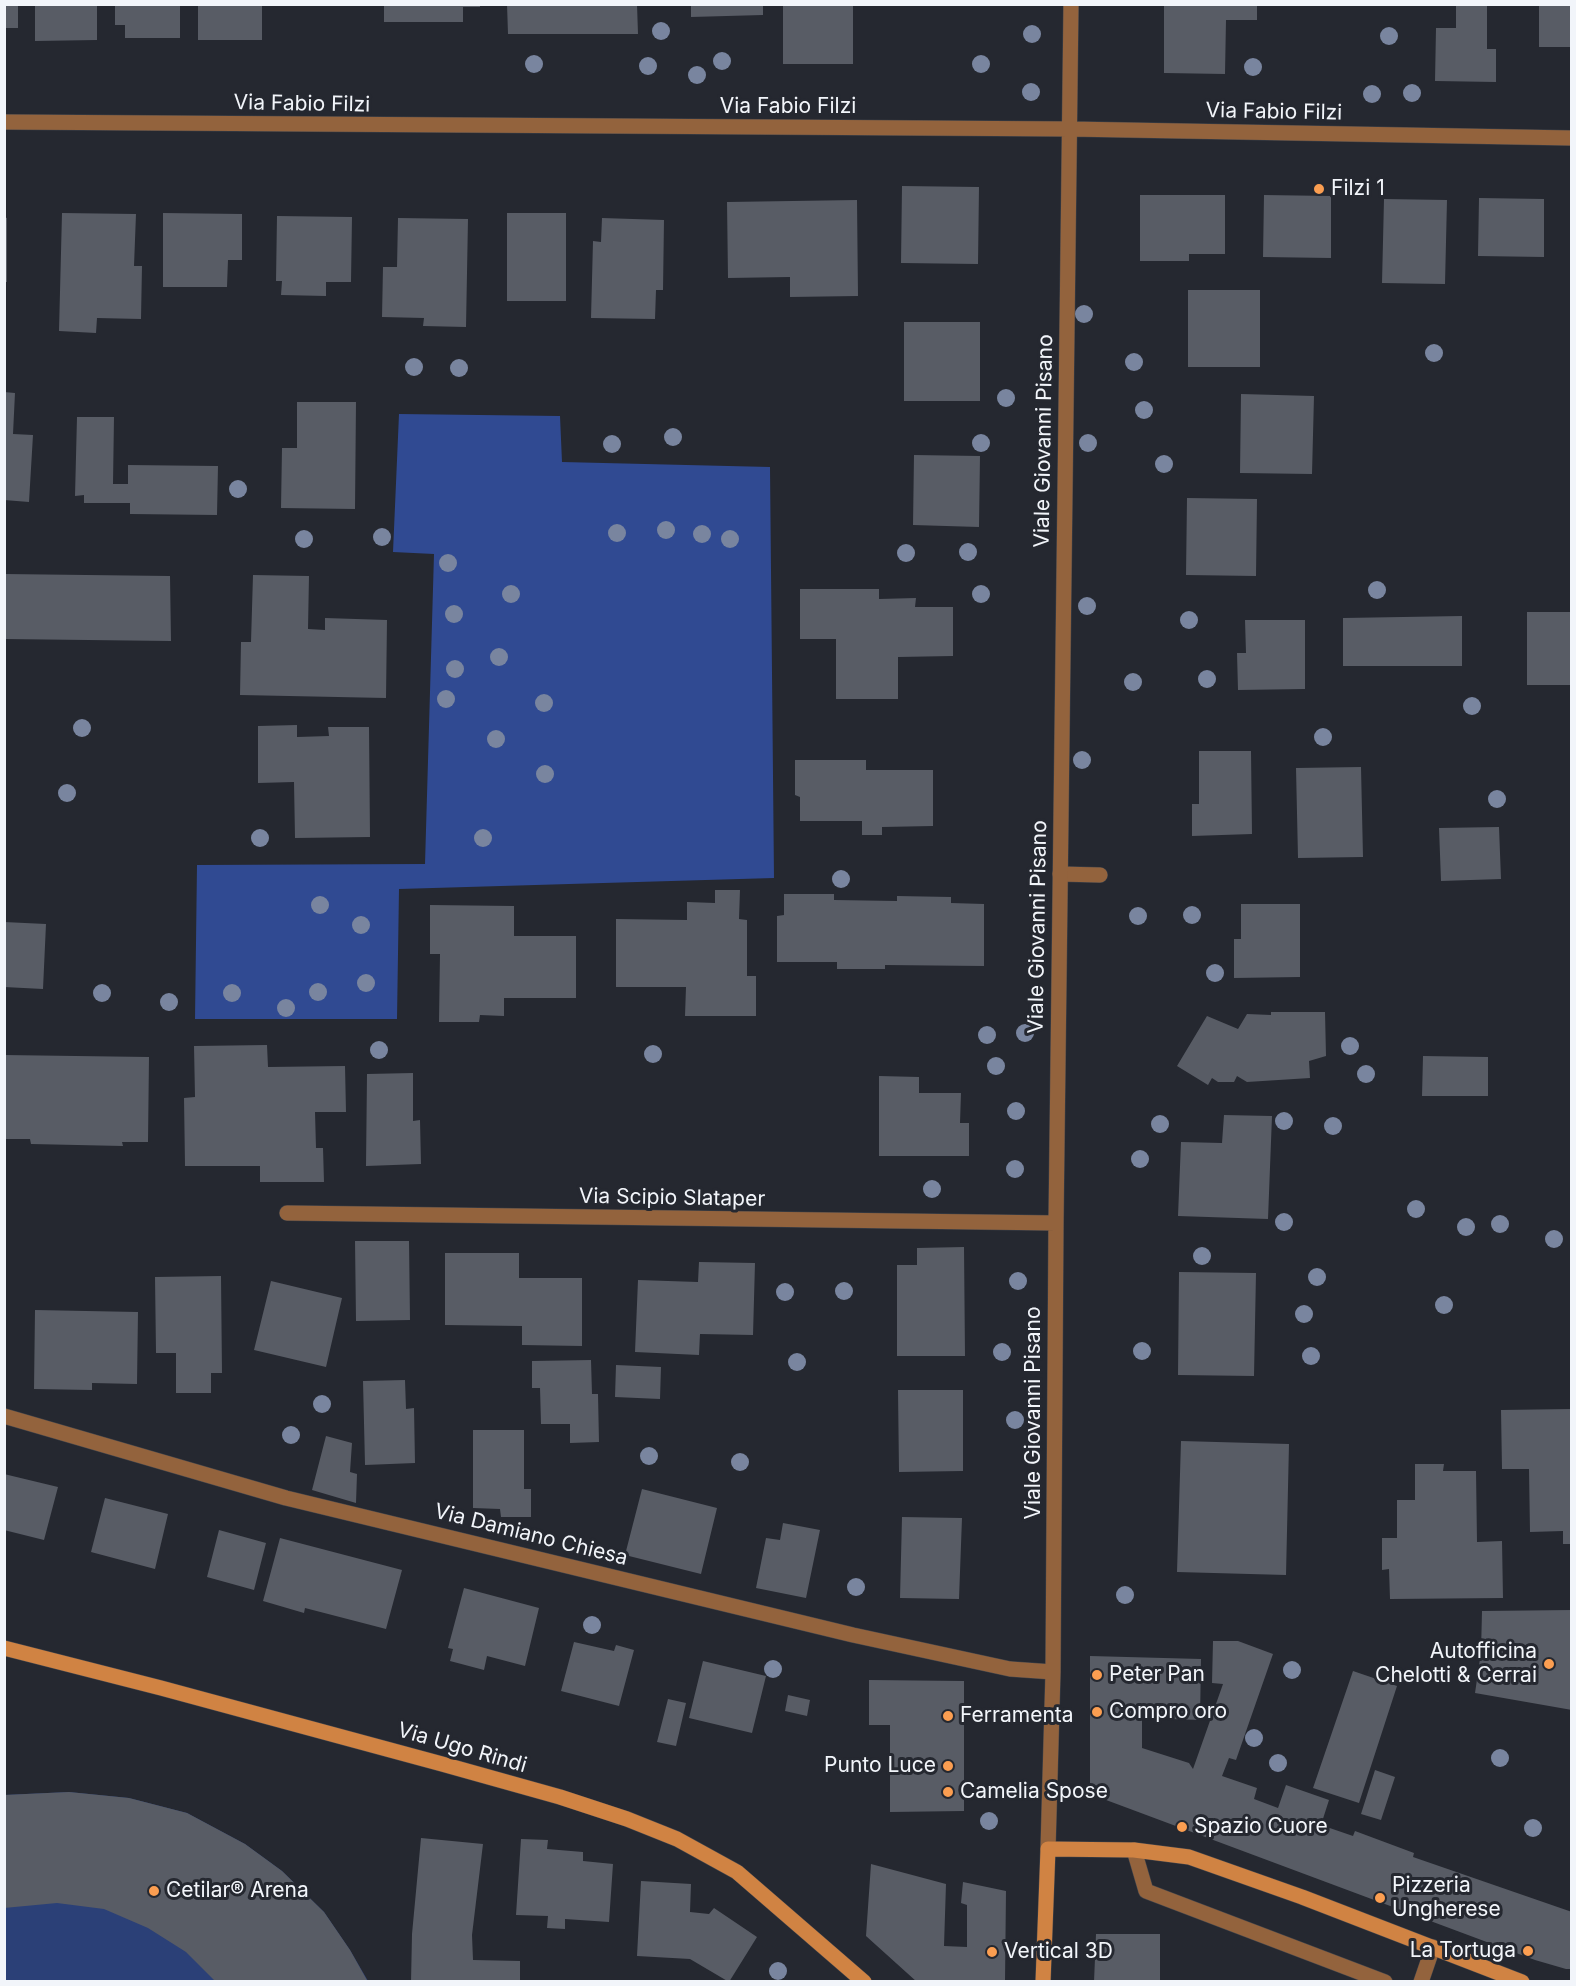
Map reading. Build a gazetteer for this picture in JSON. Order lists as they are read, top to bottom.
{
  "streets": {
    "street": [
      "Via Fabio Filzi",
      "Viale Giovanni Pisano",
      "Via Scipio Slataper",
      "Via Damiano Chiesa",
      "Via Ugo Rindi"
    ]
  },
  "crossings": [
    ["Via Fabio Filzi", "Viale Giovanni Pisano"],
    ["Viale Giovanni Pisano", "Via Scipio Slataper"],
    ["Viale Giovanni Pisano", "Via Damiano Chiesa"]
  ],
  "places": [
    "Filzi 1",
    "Autofficina Chelotti & Cerrai",
    "Peter Pan",
    "Compro oro",
    "Ferramenta",
    "Punto Luce",
    "Camelia Spose",
    "Spazio Cuore",
    "Cetilar® Arena",
    "Pizzeria Ungherese",
    "La Tortuga",
    "Vertical 3D"
  ]
}
